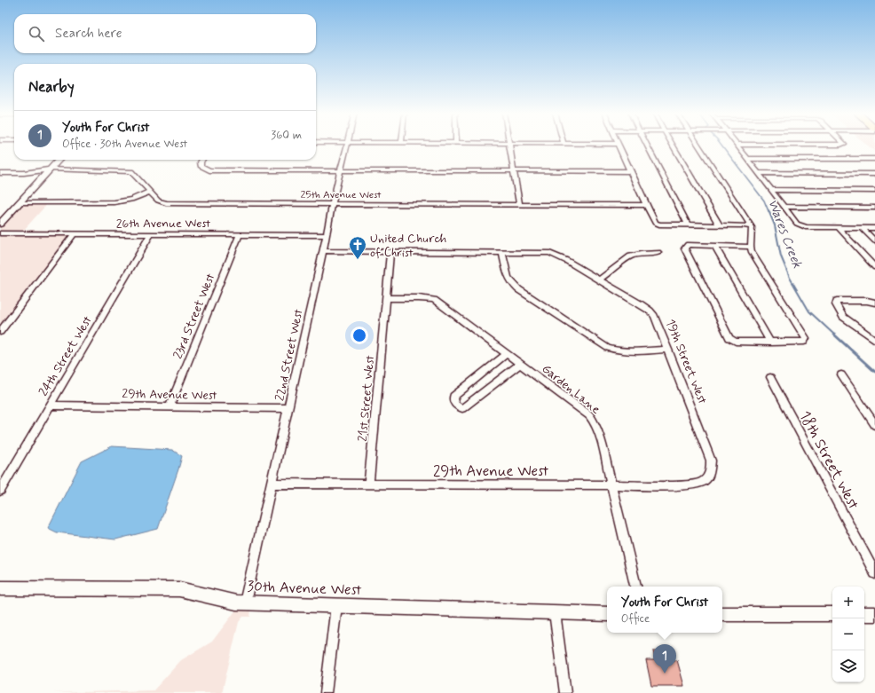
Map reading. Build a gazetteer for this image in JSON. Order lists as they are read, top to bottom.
{
  "streets": {
    "street": [
      "25th Avenue West",
      "26th Avenue West",
      "23rd Street West",
      "22nd Street West",
      "24th Street West",
      "19th Street West",
      "Garden Lane",
      "29th Avenue West",
      "21st Street West",
      "18th Street West",
      "30th Avenue West"
    ]
  },
  "crossings": [
    ["25th Avenue West", "22nd Street West"],
    ["26th Avenue West", "23rd Street West"],
    ["26th Avenue West", "22nd Street West"],
    ["26th Avenue West", "24th Street West"],
    ["23rd Street West", "29th Avenue West"],
    ["22nd Street West", "19th Street West"],
    ["22nd Street West", "29th Avenue West"],
    ["22nd Street West", "30th Avenue West"],
    ["24th Street West", "29th Avenue West"],
    ["19th Street West", "29th Avenue West"],
    ["19th Street West", "21st Street West"],
    ["Garden Lane", "29th Avenue West"],
    ["Garden Lane", "21st Street West"],
    ["29th Avenue West", "21st Street West"]
  ],
  "water": ["Wares Creek"],
  "places": {
    "church": ["United Church of Christ"]
  },
  "page": {
    "search": "Search here",
    "heading": "Nearby",
    "list": [
      {
        "mark": "1",
        "name": "Youth For Christ",
        "note": "Office · 30th Avenue West",
        "value": "360 m"
      }
    ],
    "map_buttons": ["+", "−"],
    "popup": ["Youth For Christ", "Office"],
    "pins": "1"
  }
}
